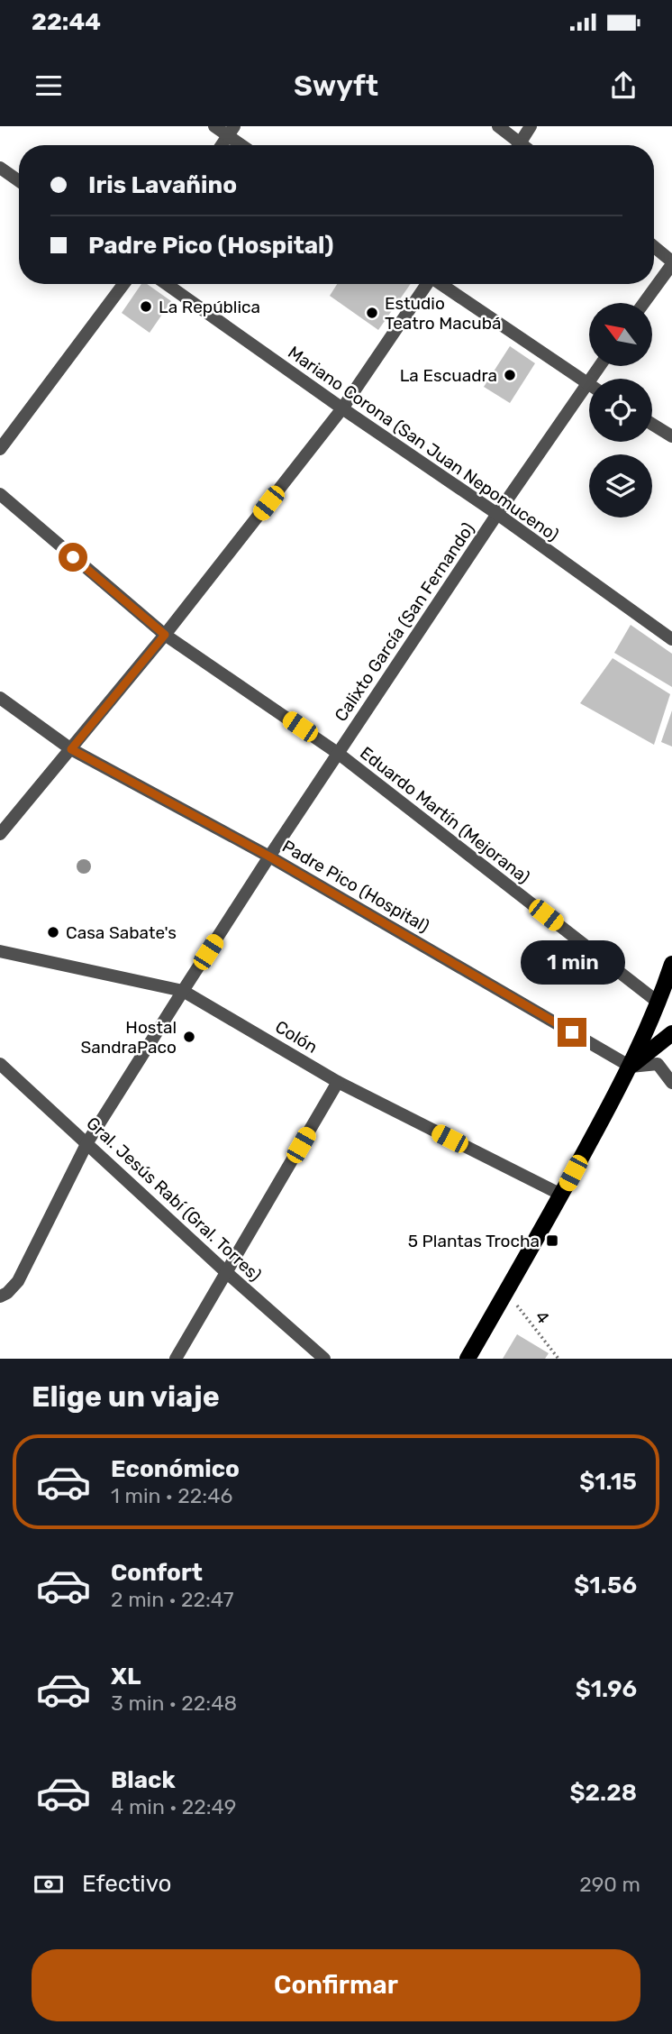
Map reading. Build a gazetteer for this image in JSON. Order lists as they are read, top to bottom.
{
  "streets": {
    "street": [
      "Mariano Corona (San Juan Nepomuceno)",
      "Calixto García (San Fernando)",
      "Eduardo Martín (Mejorana)",
      "Padre Pico (Hospital)",
      "Colón",
      "Gral. Jesús Rabí (Gral. Torres)"
    ],
    "path": ["4"]
  },
  "crossings": [
    ["Mariano Corona (San Juan Nepomuceno)", "Calixto García (San Fernando)"],
    ["Calixto García (San Fernando)", "Eduardo Martín (Mejorana)"],
    ["Calixto García (San Fernando)", "Padre Pico (Hospital)"],
    ["Calixto García (San Fernando)", "Colón"],
    ["Calixto García (San Fernando)", "Gral. Jesús Rabí (Gral. Torres)"]
  ],
  "places": {
    "other": [
      "La República",
      "Estudio Teatro Macubá",
      "La Escuadra",
      "Casa Sabate's",
      "Hostal SandraPaco"
    ],
    "transit": ["5 Plantas Trocha"]
  },
  "north": "top left",
  "page": {
    "status": "22:44",
    "header": "Swyft",
    "banner": ["Iris Lavañino", "Padre Pico (Hospital)"],
    "bubble": "1 min",
    "heading": "Elige un viaje",
    "list": [
      {
        "name": "Económico",
        "note": "1 min · 22:46",
        "value": "$1.15"
      },
      {
        "name": "Confort",
        "note": "2 min · 22:47",
        "value": "$1.56"
      },
      {
        "name": "XL",
        "note": "3 min · 22:48",
        "value": "$1.96"
      },
      {
        "name": "Black",
        "note": "4 min · 22:49",
        "value": "$2.28"
      }
    ],
    "pay": ["Efectivo", "290 m"],
    "buttons": "Confirmar"
  }
}
